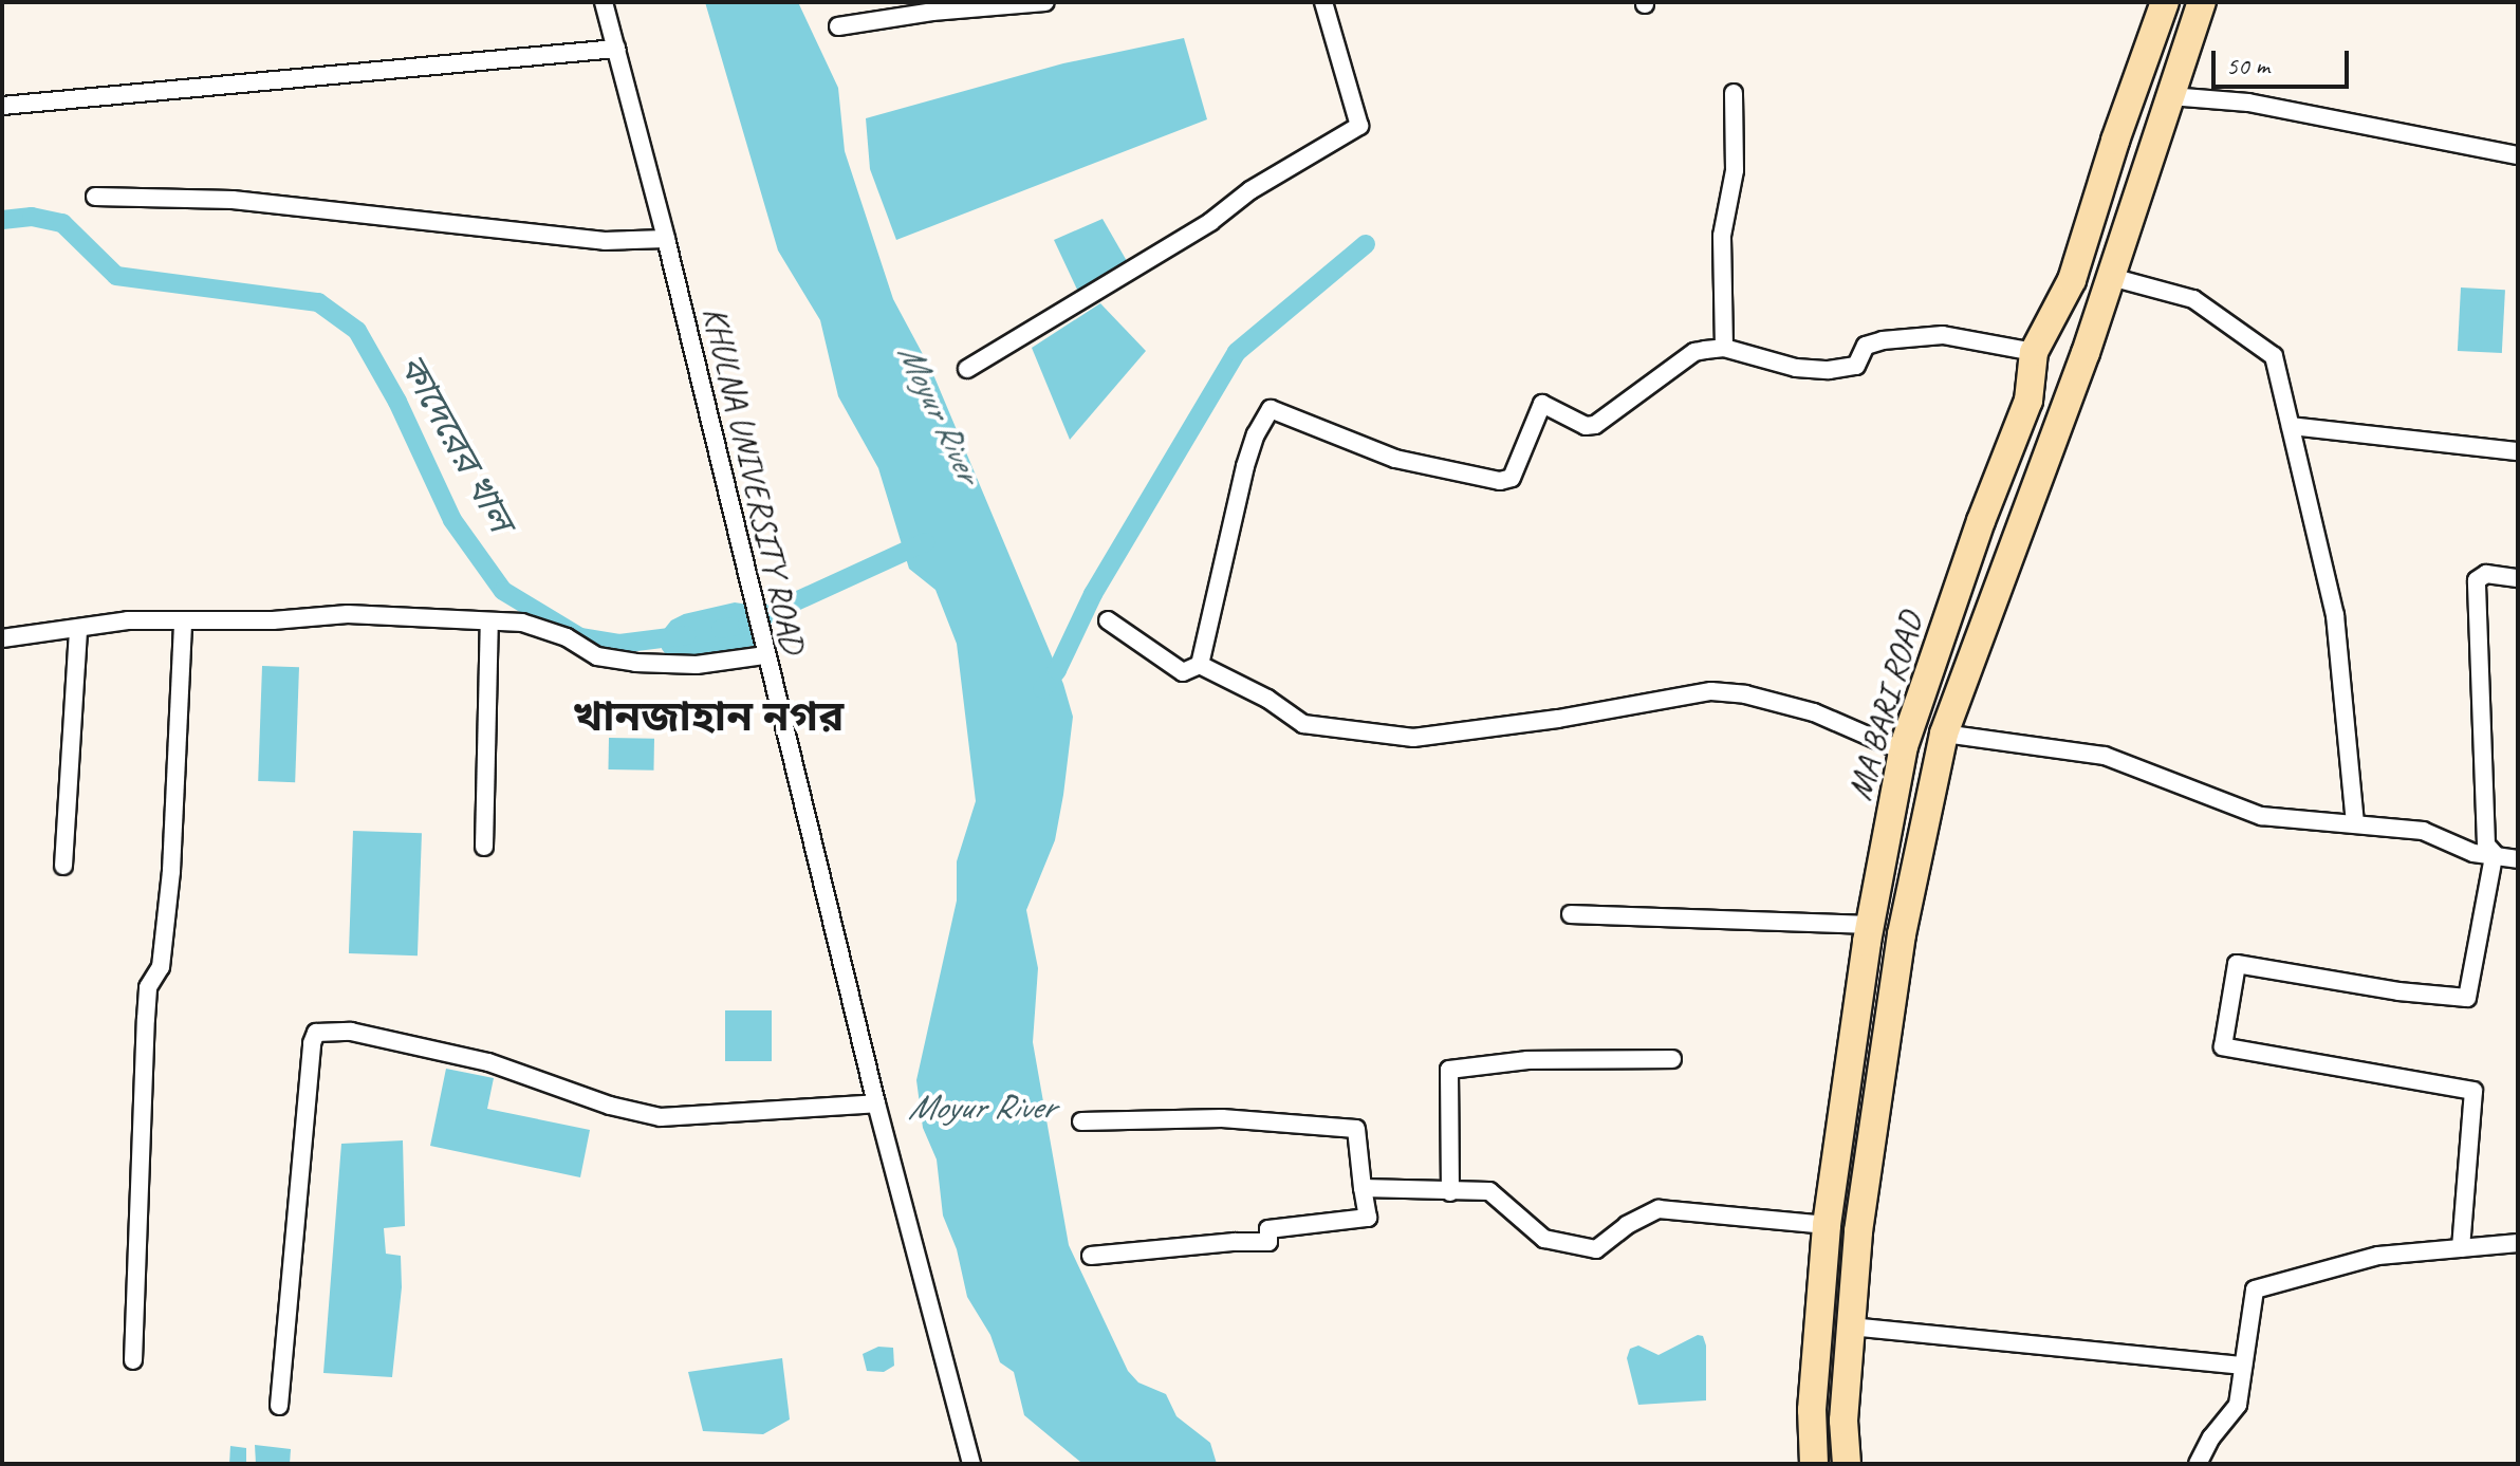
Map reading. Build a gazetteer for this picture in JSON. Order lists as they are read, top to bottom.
{
  "streets": {
    "main road": ["MA BARI ROAD"],
    "street": ["KHULNA UNIVERSITY ROAD"]
  },
  "districts": ["খানজাহান নগর"],
  "water": ["Moyur River", "কাদেরের খাল"],
  "scale_bar": "50 m"
}
